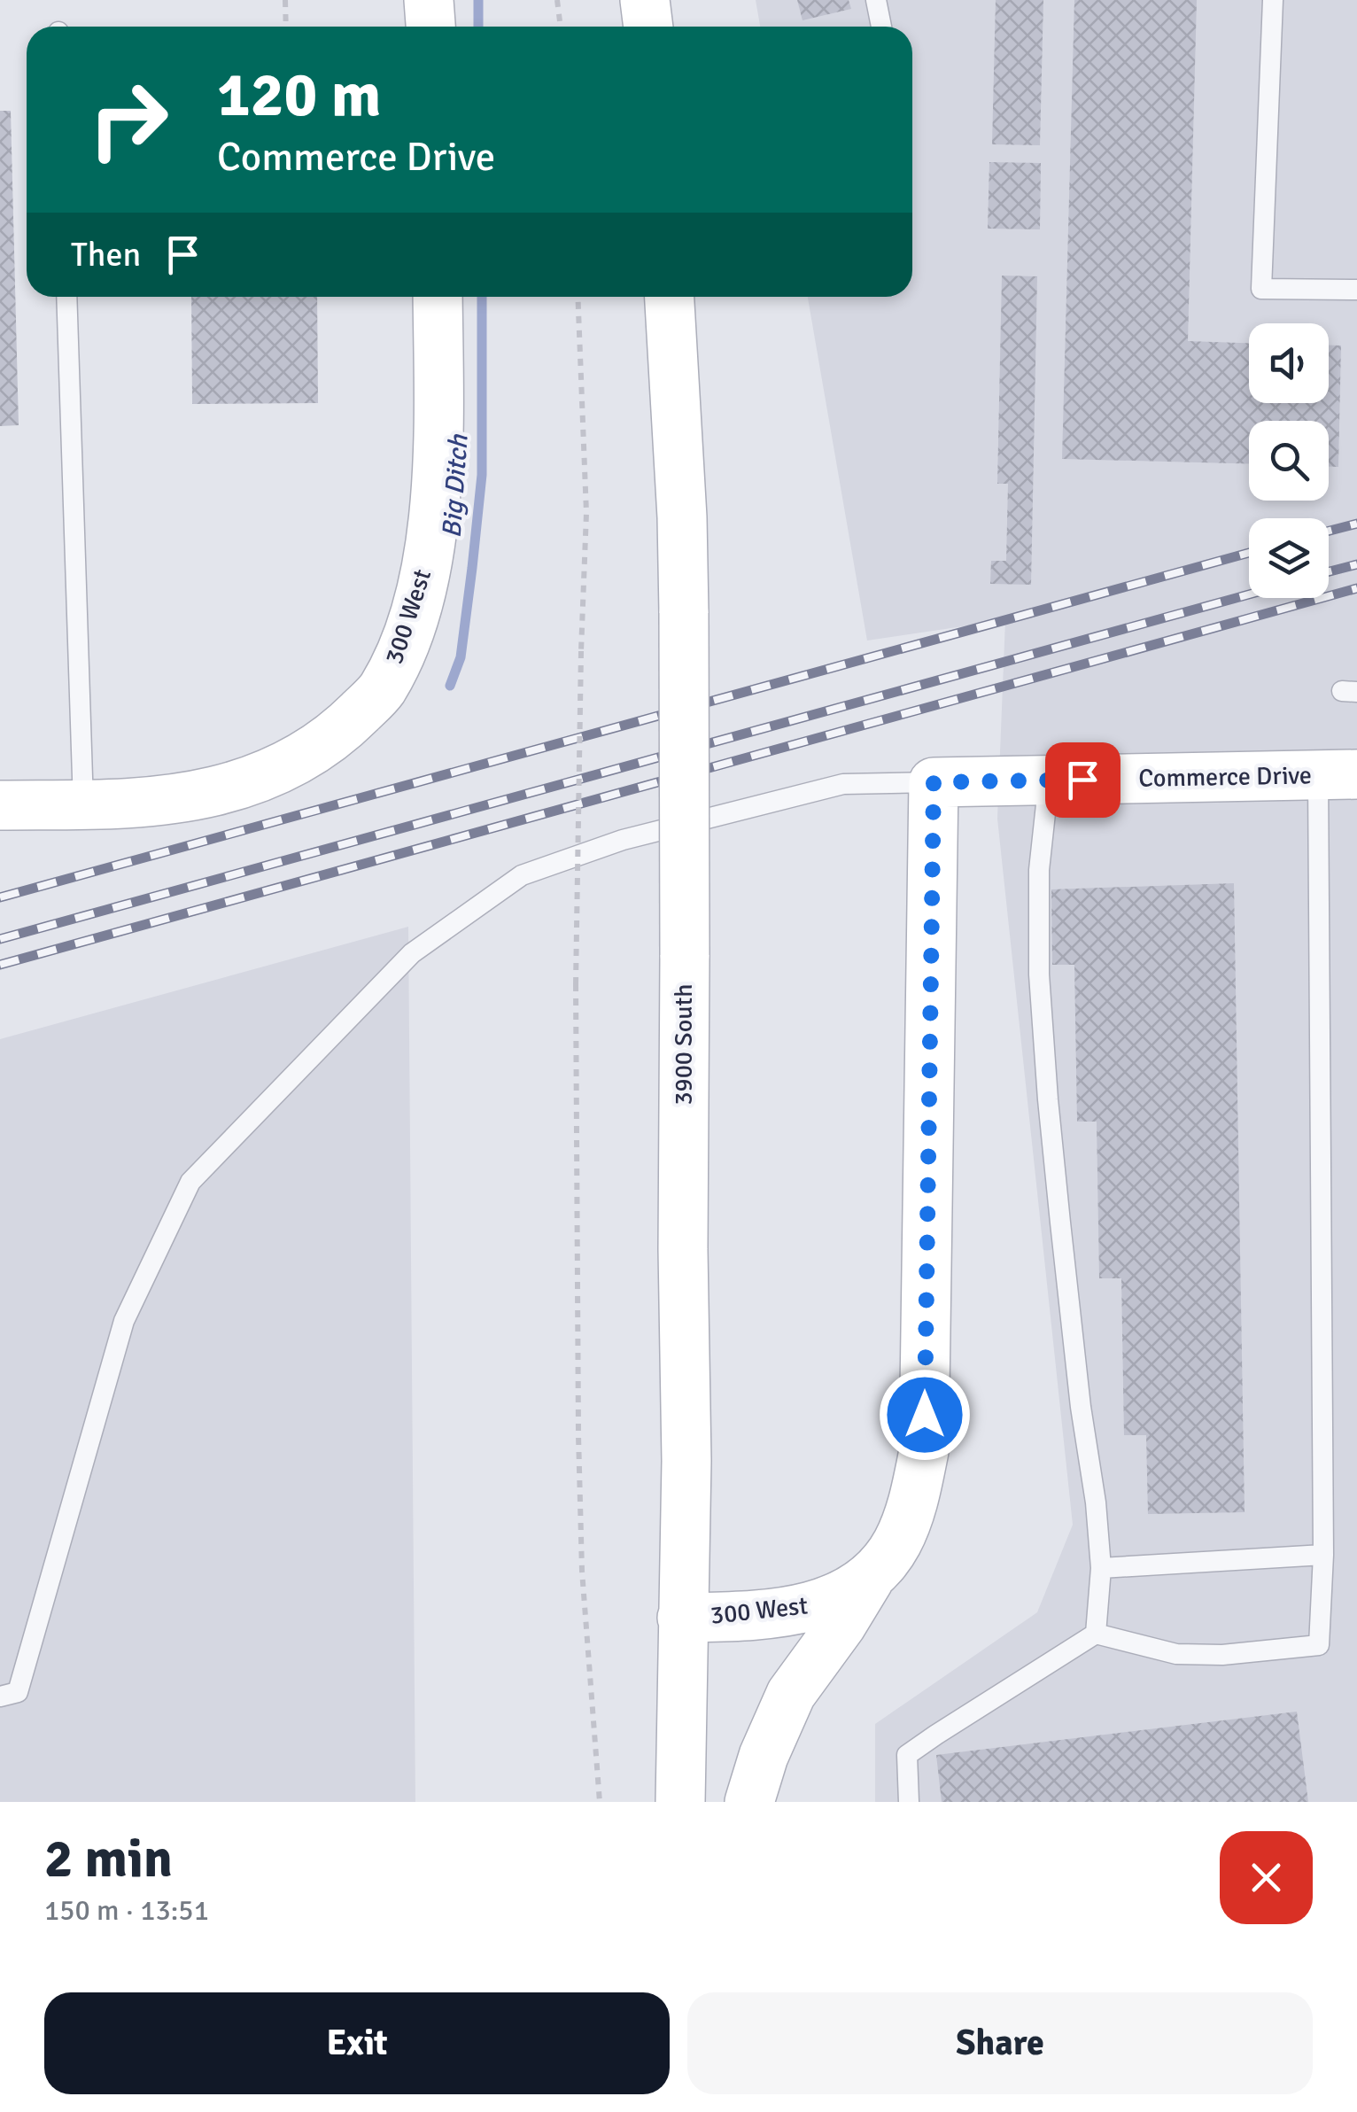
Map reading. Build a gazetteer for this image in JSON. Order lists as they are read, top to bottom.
{
  "streets": {
    "street": ["300 West", "Commerce Drive", "3900 South"]
  },
  "crossings": [
    ["300 West", "Commerce Drive"],
    ["300 West", "3900 South"]
  ],
  "water": ["Big Ditch"],
  "page": {
    "turn": ["120 m", "Commerce Drive"],
    "then": "Then",
    "heading": ["2 min", "150 m · 13:51"],
    "buttons": ["Exit", "Share"]
  }
}
